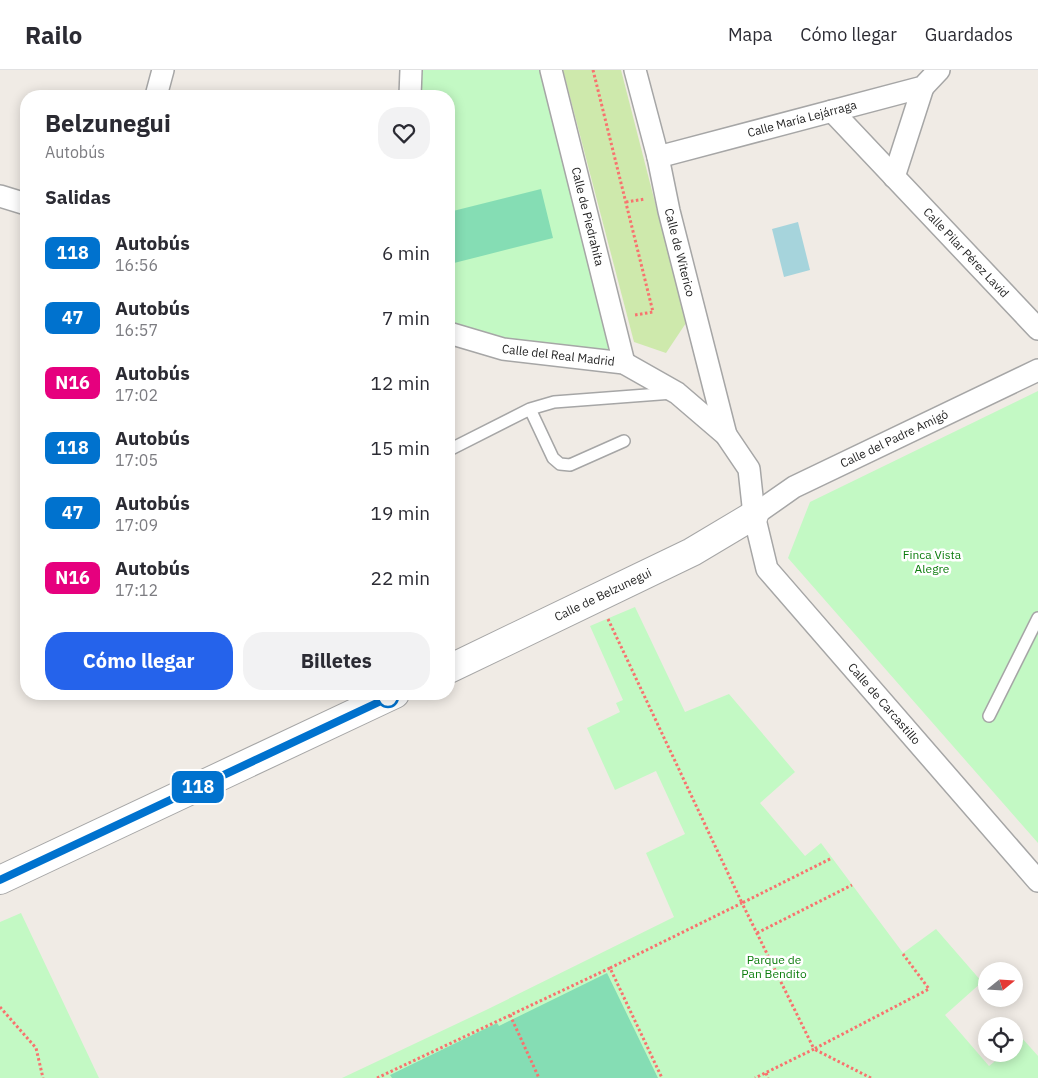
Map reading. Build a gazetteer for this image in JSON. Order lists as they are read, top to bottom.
{
  "streets": {
    "street": [
      "Calle María Lejárraga",
      "Calle de Piedrahíta",
      "Calle de Witerico",
      "Calle Pilar Pérez Lavid",
      "Calle del Real Madrid",
      "Calle del Padre Amigó",
      "Calle de Belzunegui",
      "Calle de Carcastillo"
    ]
  },
  "crossings": [
    ["Calle María Lejárraga", "Calle de Witerico"],
    ["Calle María Lejárraga", "Calle Pilar Pérez Lavid"],
    ["Calle de Piedrahíta", "Calle del Real Madrid"],
    ["Calle de Witerico", "Calle del Real Madrid"],
    ["Calle del Real Madrid", "Calle de Carcastillo"],
    ["Calle del Padre Amigó", "Calle de Belzunegui"],
    ["Calle del Padre Amigó", "Calle de Carcastillo"],
    ["Calle de Belzunegui", "Calle de Carcastillo"]
  ],
  "parks": ["Finca Vista Alegre", "Parque de Pan Bendito"],
  "lines": ["bus line 118"],
  "north": "right",
  "page": {
    "header": "Railo",
    "nav": ["Mapa", "Cómo llegar", "Guardados"],
    "on_map": "118",
    "heading": [
      ["Belzunegui", "Autobús"],
      "Salidas"
    ],
    "list": [
      {
        "mark": "118",
        "name": "Autobús",
        "note": "16:56",
        "value": "6 min"
      },
      {
        "mark": "47",
        "name": "Autobús",
        "note": "16:57",
        "value": "7 min"
      },
      {
        "mark": "N16",
        "name": "Autobús",
        "note": "17:02",
        "value": "12 min"
      },
      {
        "mark": "118",
        "name": "Autobús",
        "note": "17:05",
        "value": "15 min"
      },
      {
        "mark": "47",
        "name": "Autobús",
        "note": "17:09",
        "value": "19 min"
      },
      {
        "mark": "N16",
        "name": "Autobús",
        "note": "17:12",
        "value": "22 min"
      }
    ],
    "buttons": ["Cómo llegar", "Billetes"]
  }
}
